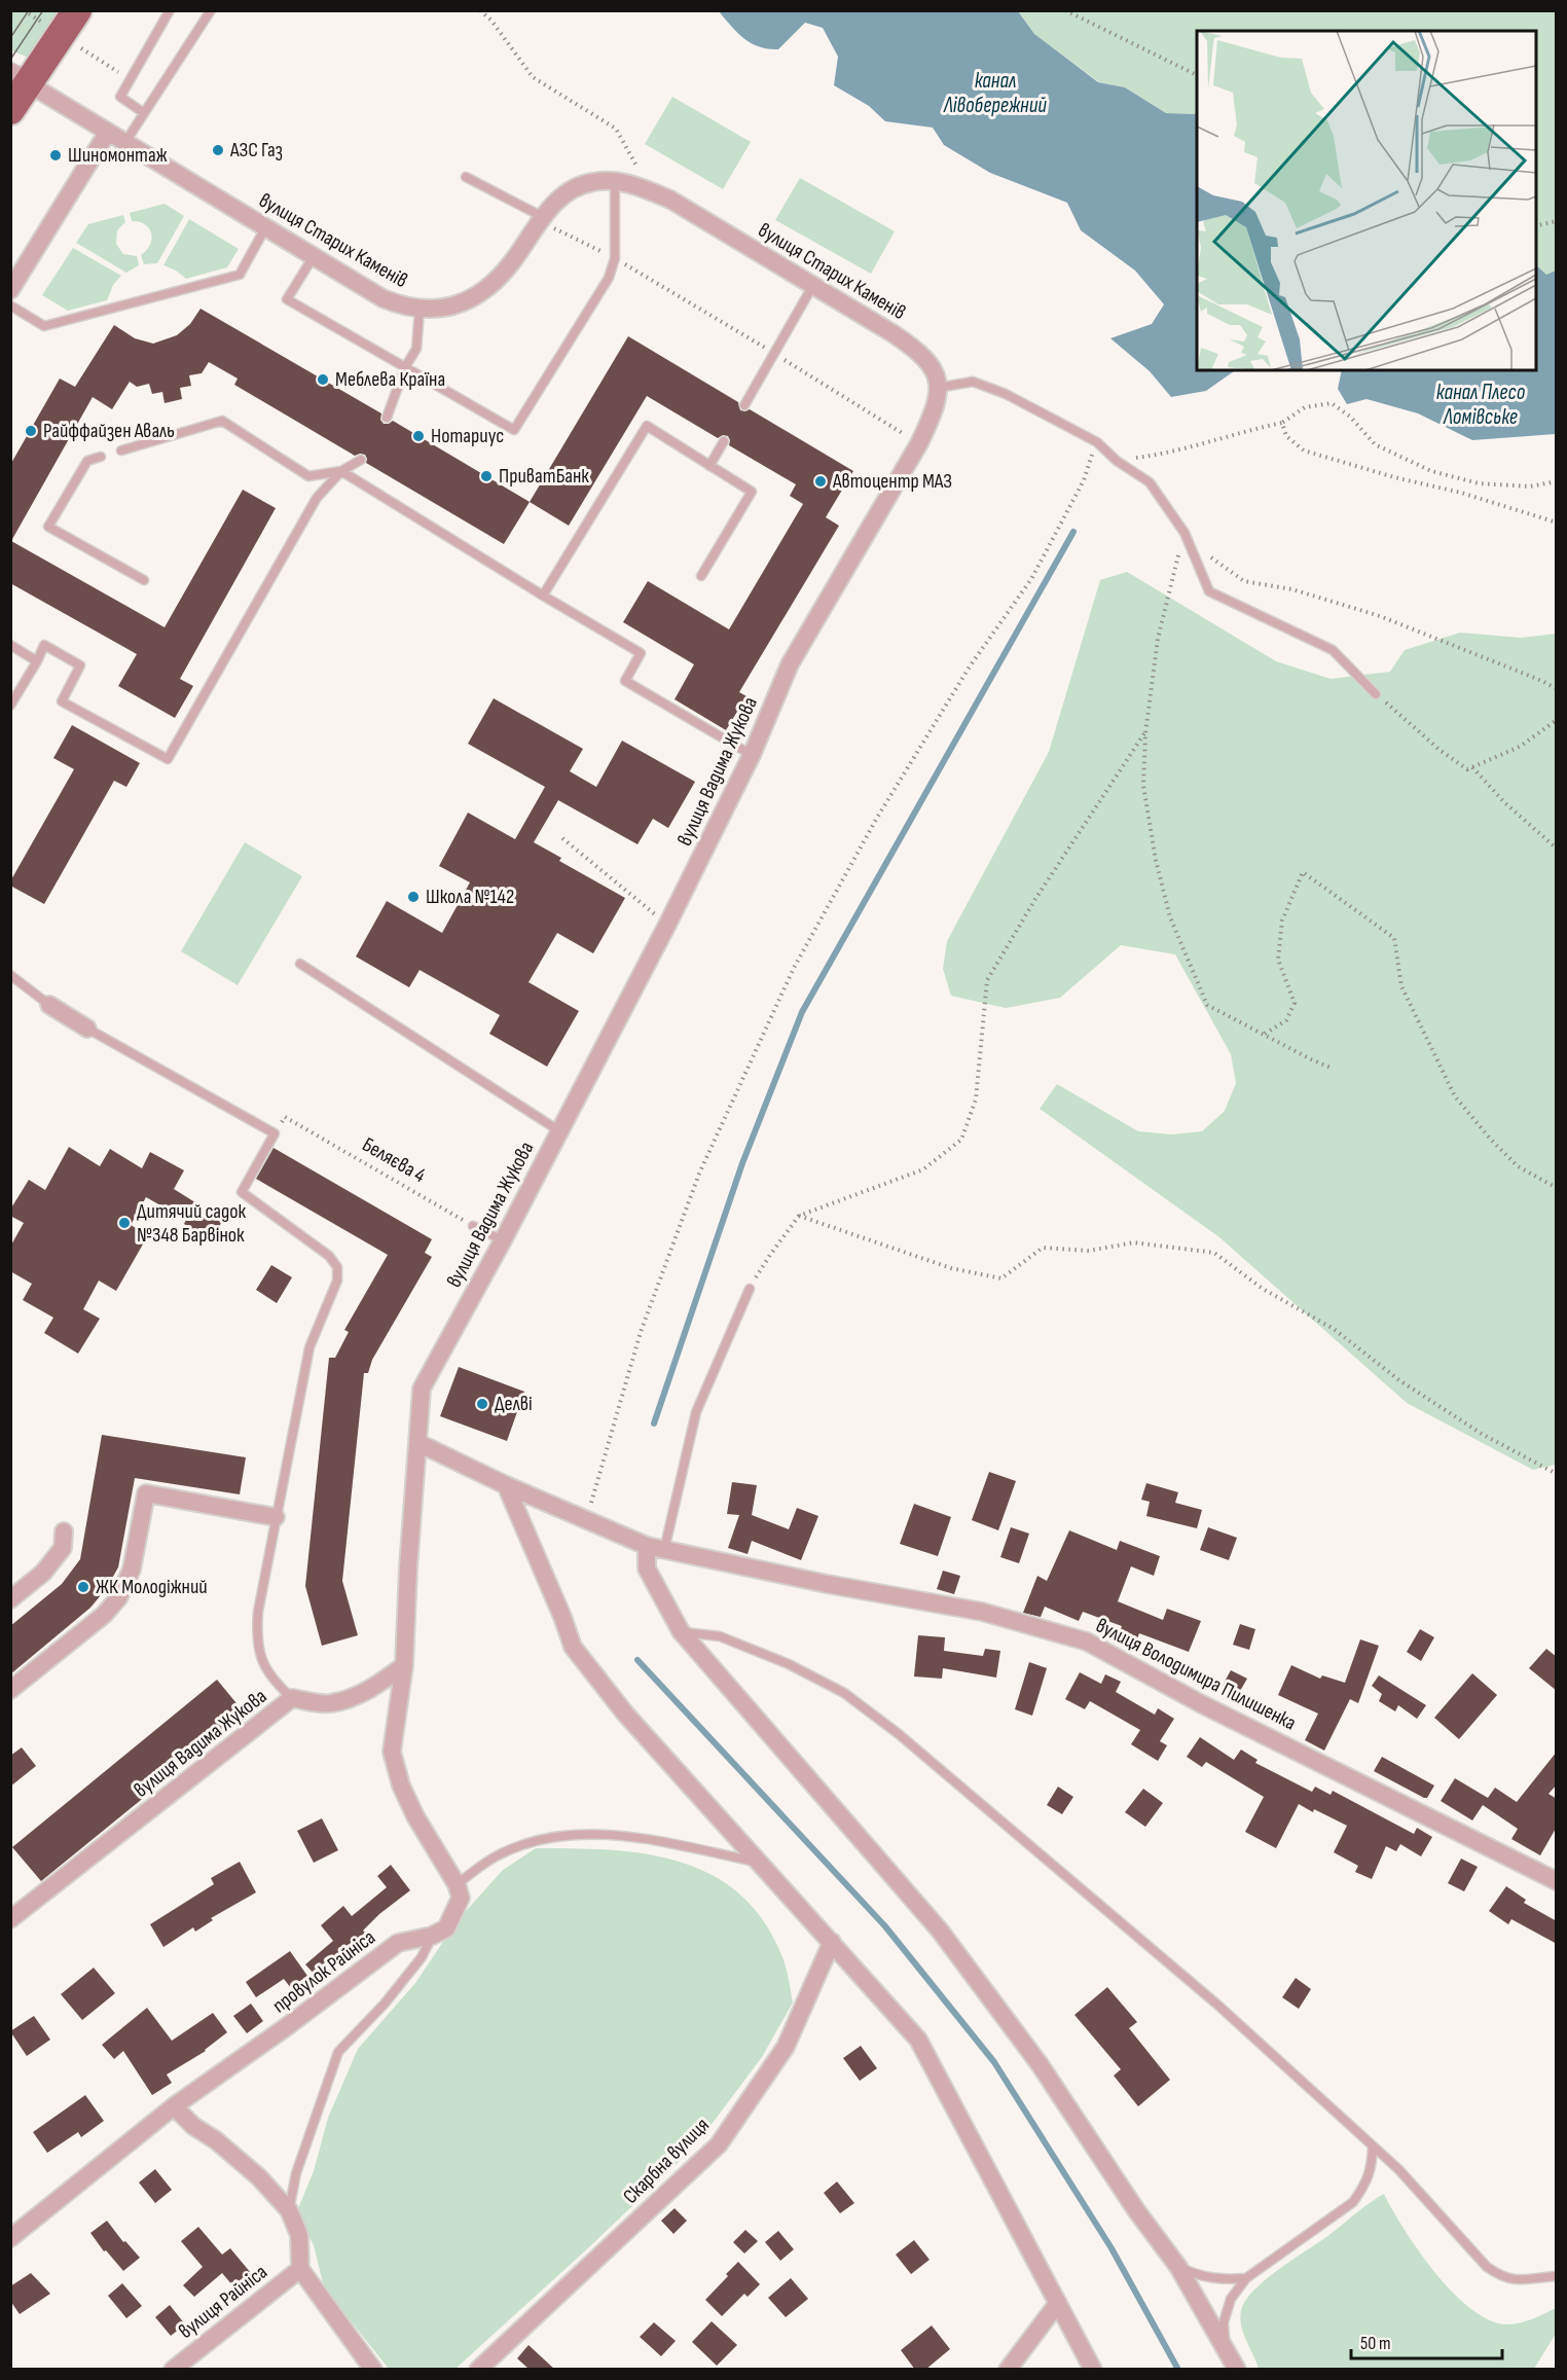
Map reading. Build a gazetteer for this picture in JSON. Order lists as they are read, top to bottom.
{
  "streets": {
    "street": [
      "вулиця Старих Каменів",
      "вулиця Вадима Жукова",
      "вулиця Володимира Пилишенка",
      "провулок Райніса",
      "Скарбна вулиця",
      "вулиця Райніса"
    ],
    "path": ["Беляєва 4"]
  },
  "crossings": [
    ["вулиця Старих Каменів", "вулиця Вадима Жукова"],
    ["вулиця Вадима Жукова", "вулиця Володимира Пилишенка"]
  ],
  "water": ["канал Лівобережний", "канал Плесо Ломівське"],
  "places": [
    "АЗС Газ",
    "Шиномонтаж",
    "Меблева Країна",
    "Райффайзен Аваль",
    "Нотариус",
    "ПриватБанк",
    "Автоцентр МАЗ",
    "Школа №142",
    "Дитячий садок №348 Барвінок",
    "Делві",
    "ЖК Молодіжний"
  ],
  "scale_bar": "50 m"
}
